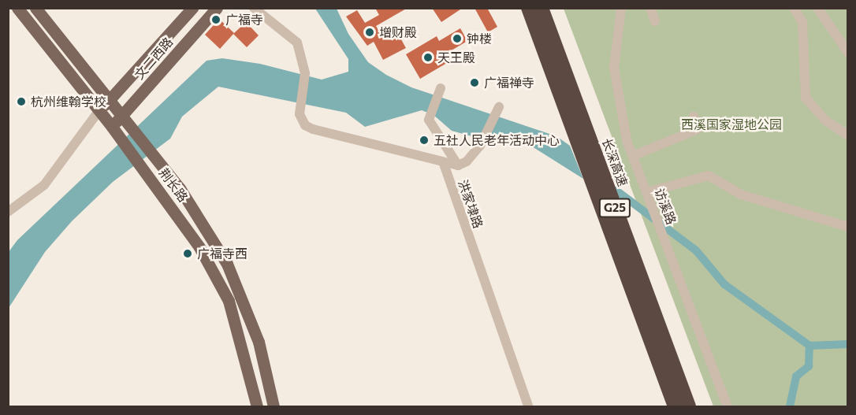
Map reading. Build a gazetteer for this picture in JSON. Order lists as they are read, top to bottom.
{
  "streets": {
    "highway": ["长深高速", "G25"],
    "main road": ["文二西路", "荆长路"],
    "street": ["洪家埭路", "访溪路"]
  },
  "crossings": [
    ["文二西路", "荆长路"]
  ],
  "parks": ["西溪国家湿地公园"],
  "places": [
    "广福寺",
    "增财殿",
    "钟楼",
    "天王殿",
    "广福禅寺",
    "杭州维翰学校",
    "五社人民老年活动中心",
    "广福寺西"
  ]
}
